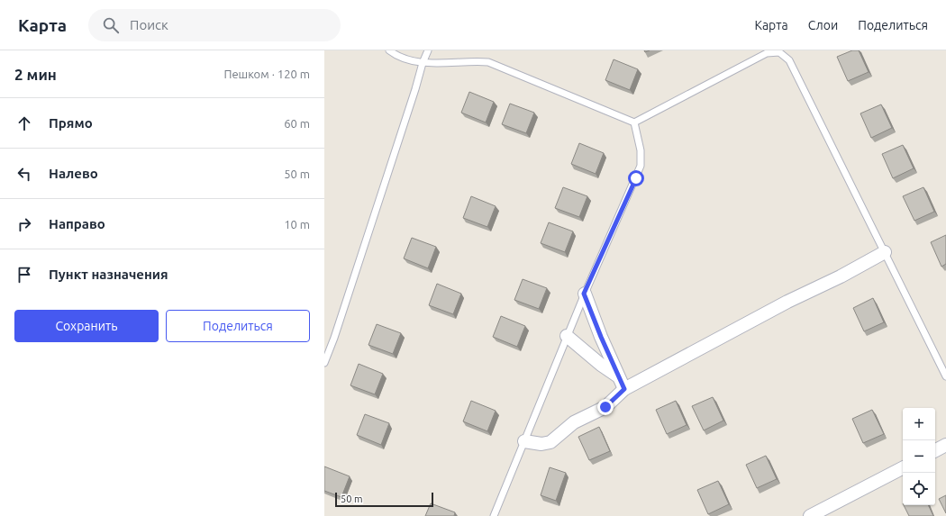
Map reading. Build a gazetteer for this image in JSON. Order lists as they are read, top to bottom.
{
  "scale_bar": "50 m",
  "page": {
    "header": "Карта",
    "search": "Поиск",
    "nav": ["Карта", "Слои", "Поделиться"],
    "heading": ["2 мин", "Пешком · 120 m"],
    "list": [
      ["Прямо", "60 m"],
      ["Налево", "50 m"],
      ["Направо", "10 m"],
      "Пункт назначения"
    ],
    "buttons": ["Сохранить", "Поделиться"],
    "map_buttons": ["+", "−"],
    "scale": "50 m"
  }
}
